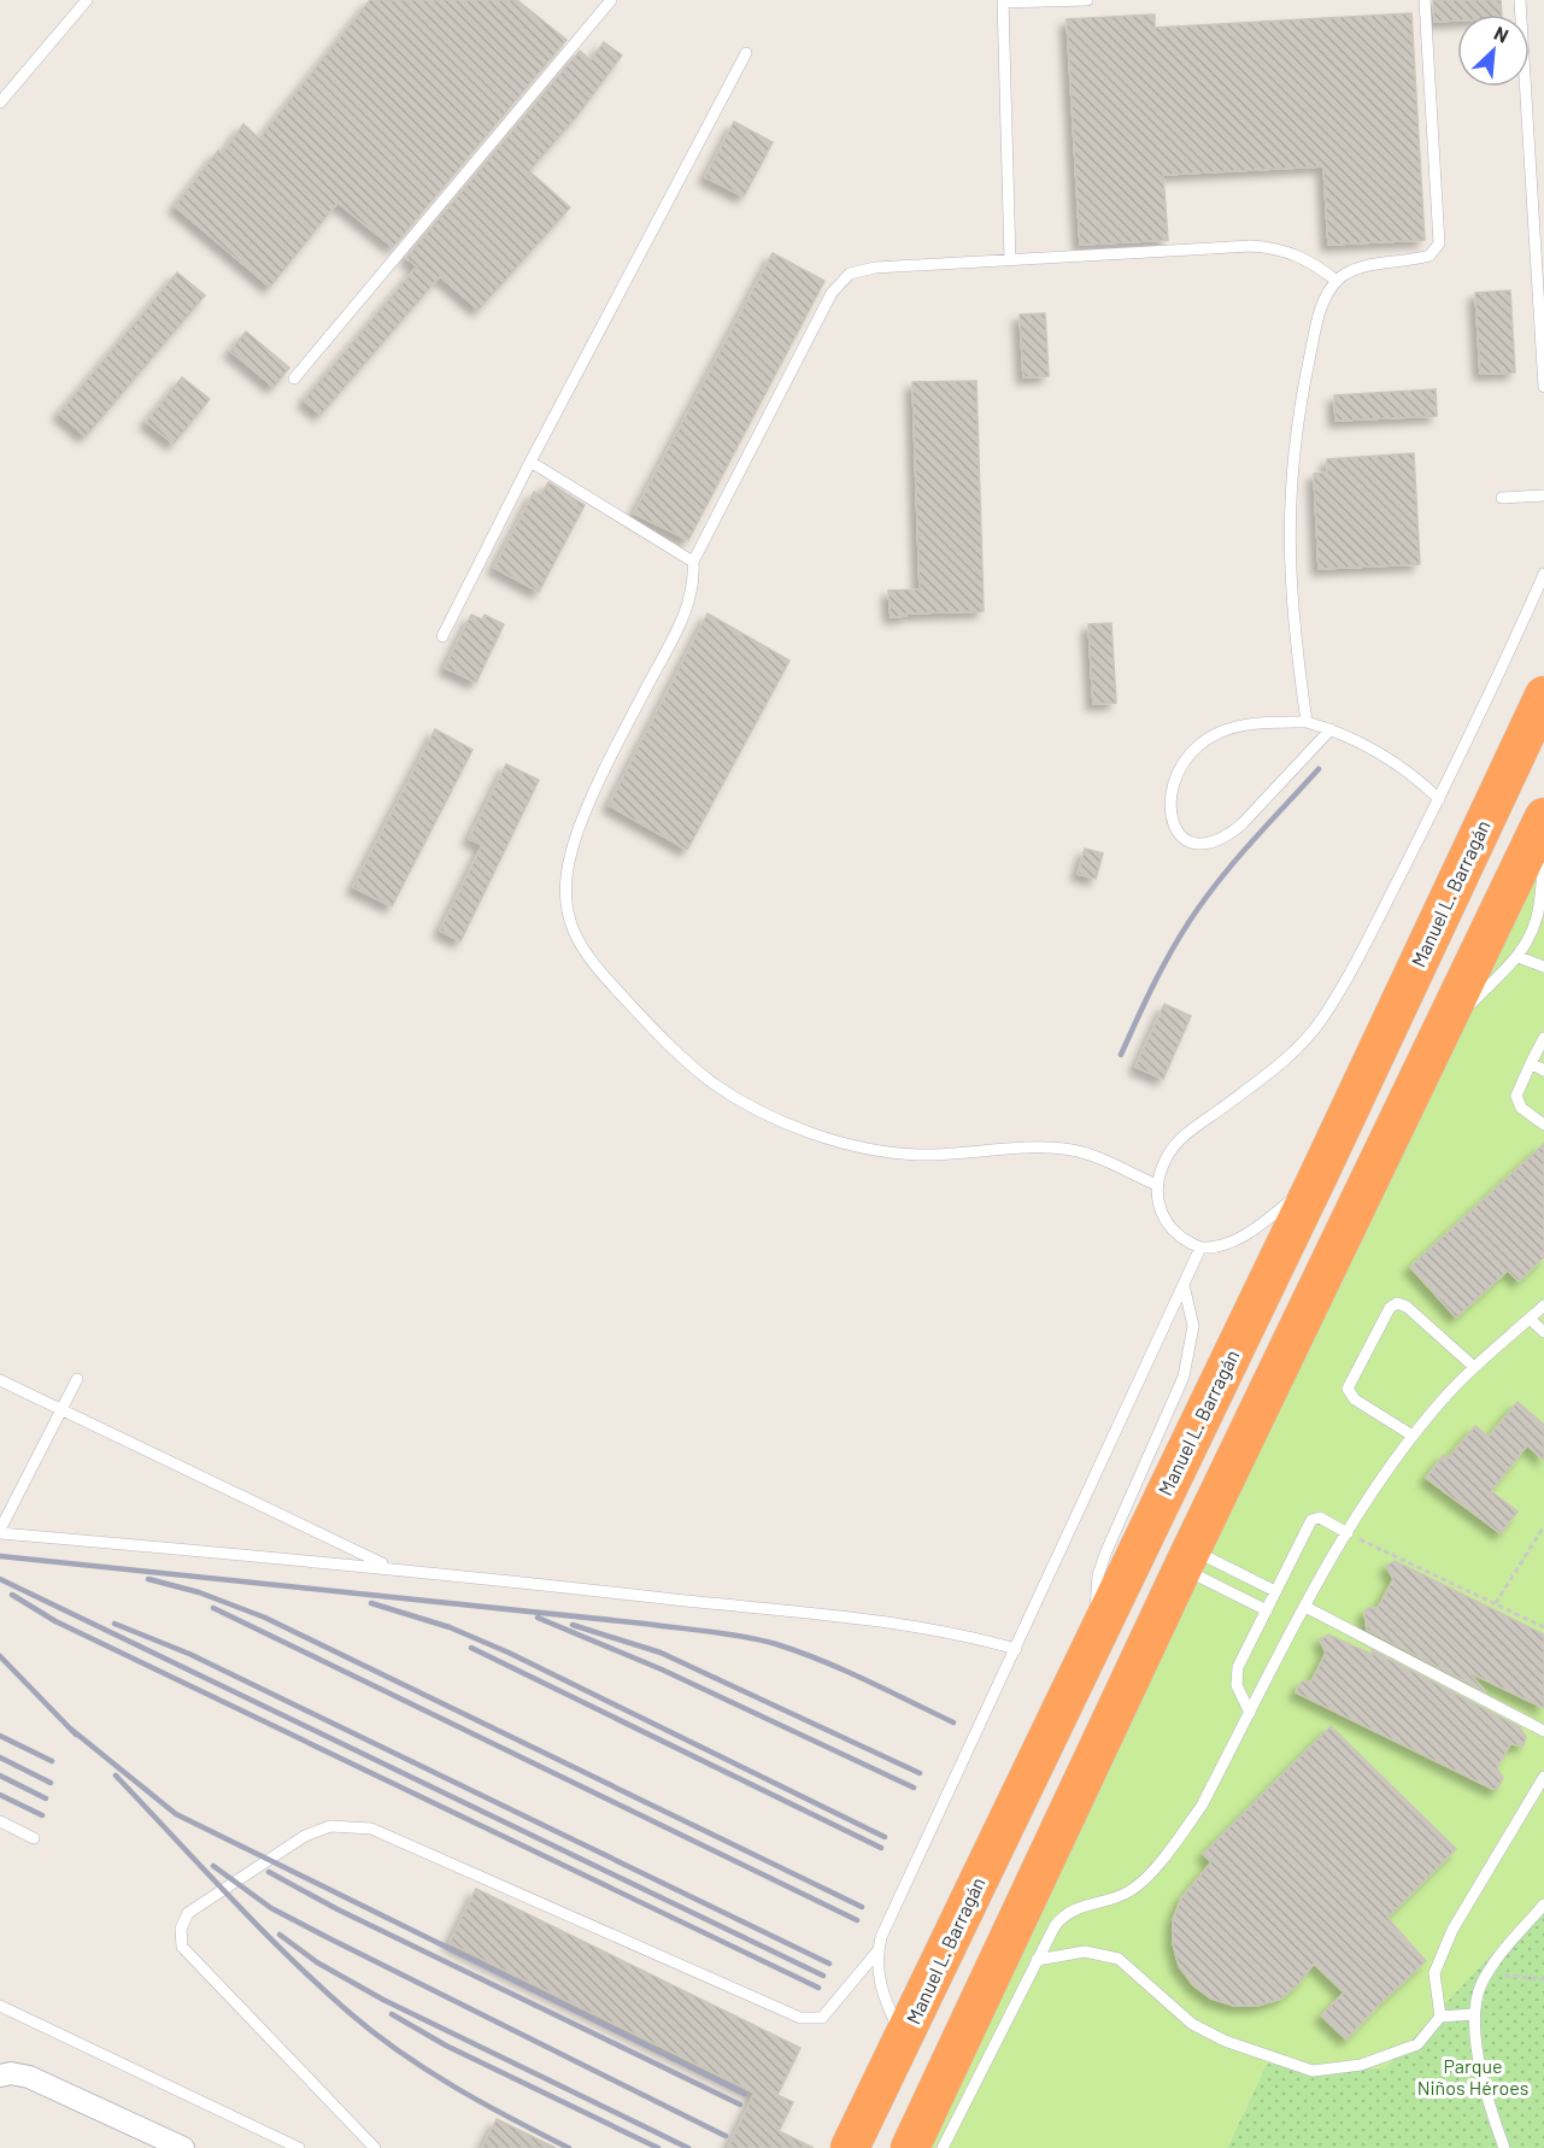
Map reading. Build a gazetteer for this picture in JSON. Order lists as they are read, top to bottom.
{
  "streets": {
    "highway": ["Manuel L. Barragán"]
  },
  "parks": ["Parque Niños Héroes"],
  "north": "top right"
}
